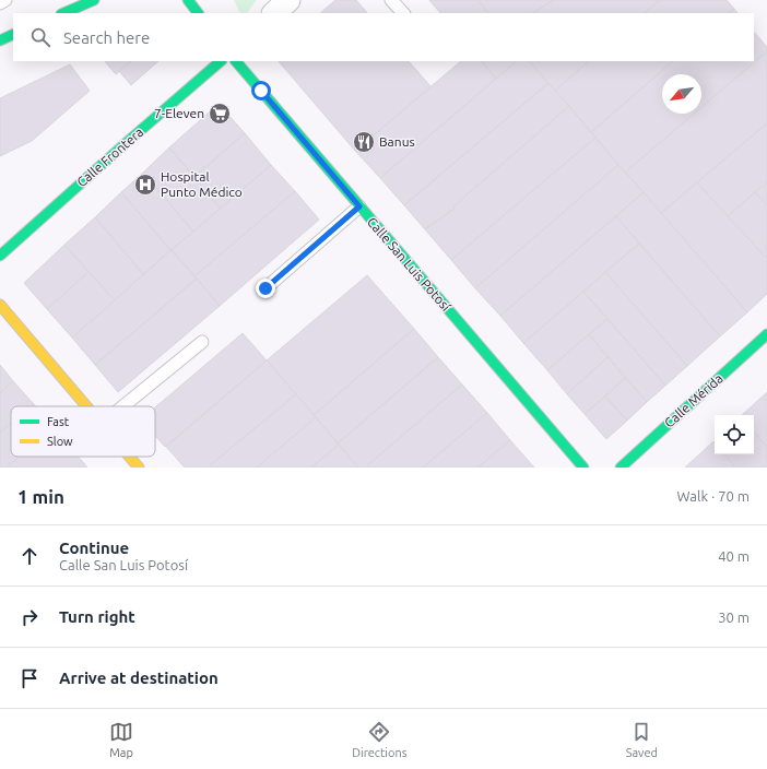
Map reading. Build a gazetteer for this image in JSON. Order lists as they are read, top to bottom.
{
  "streets": {
    "main road": ["Calle Frontera", "Calle San Luis Potosí", "Calle Mérida"]
  },
  "places": {
    "supermarket": ["7-Eleven"],
    "restaurant": ["Banus"],
    "hospital": ["Hospital Punto Médico"]
  },
  "legend": ["Fast", "Slow"],
  "north": "bottom left",
  "page": {
    "search": "Search here",
    "heading": ["1 min", "Walk · 70 m"],
    "list": [
      ["Continue", "Calle San Luis Potosí", "40 m"],
      ["Turn right", "30 m"],
      "Arrive at destination"
    ],
    "nav": ["Map", "Directions", "Saved"]
  }
}
